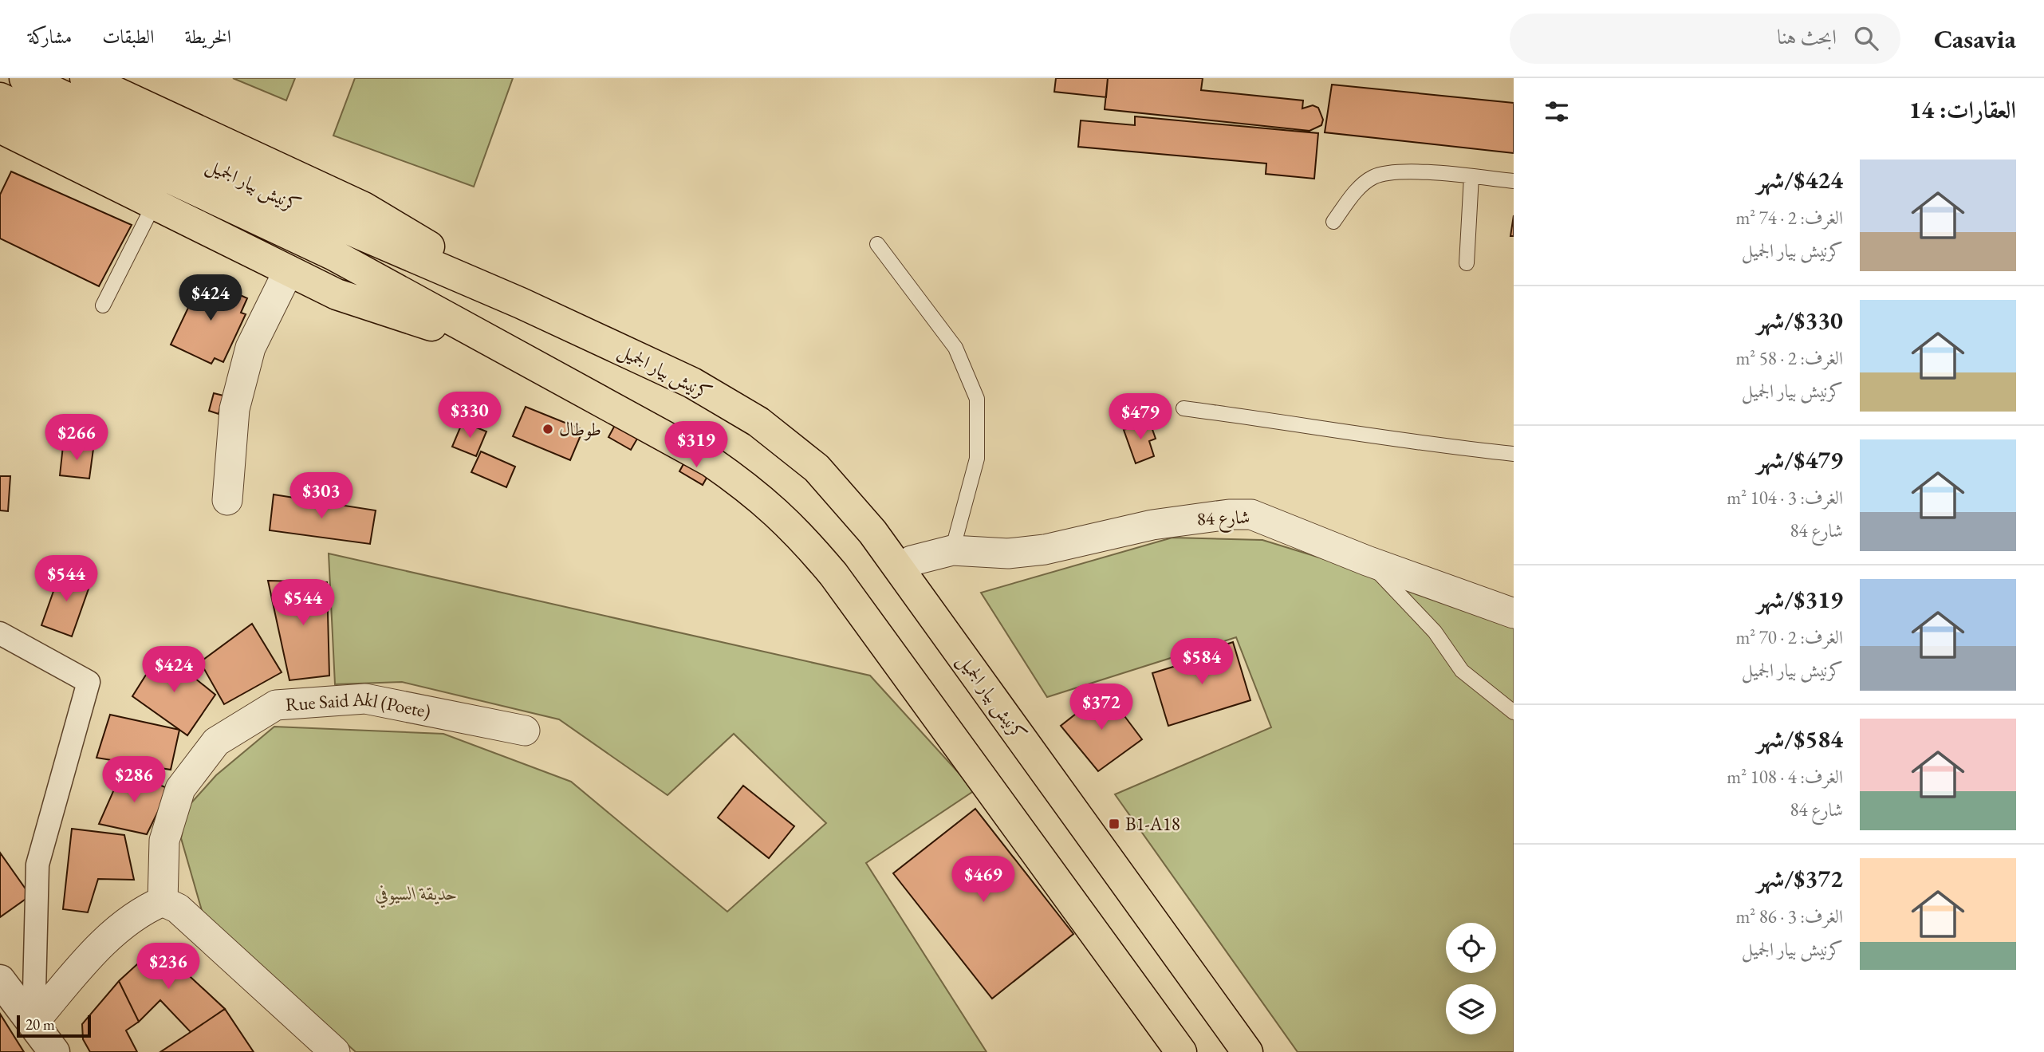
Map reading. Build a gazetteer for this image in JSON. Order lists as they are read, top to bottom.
{
  "streets": {
    "highway": ["كرنيش بيار الجميل"],
    "street": ["شارع 84", "Rue Said Akl (Poete)"]
  },
  "crossings": [
    ["كرنيش بيار الجميل", "شارع 84"]
  ],
  "parks": ["حديقة السيوفي"],
  "places": {
    "other": ["طوطال"],
    "transit": ["B1-A18"]
  },
  "scale_bar": "20 m",
  "page": {
    "header": "Casavia",
    "search": "ابحث هنا",
    "nav": ["الخريطة", "الطبقات", "مشاركة"],
    "heading": "العقارات: 14",
    "list": [
      {
        "name": "$424/شهر",
        "note": "الغرف: 2 · 74 m² · كرنيش بيار الجميل"
      },
      {
        "name": "$330/شهر",
        "note": "الغرف: 2 · 58 m² · كرنيش بيار الجميل"
      },
      {
        "name": "$479/شهر",
        "note": "الغرف: 3 · 104 m² · شارع 84"
      },
      {
        "name": "$319/شهر",
        "note": "الغرف: 2 · 70 m² · كرنيش بيار الجميل"
      },
      {
        "name": "$584/شهر",
        "note": "الغرف: 4 · 108 m² · شارع 84"
      },
      {
        "name": "$372/شهر",
        "note": "الغرف: 3 · 86 m² · كرنيش بيار الجميل"
      }
    ],
    "price": [
      "$424",
      "$330",
      "$479",
      "$266",
      "$319",
      "$303",
      "$544",
      "$544",
      "$584",
      "$424",
      "$372",
      "$286",
      "$469",
      "$236"
    ],
    "scale": "20 m"
  }
}
